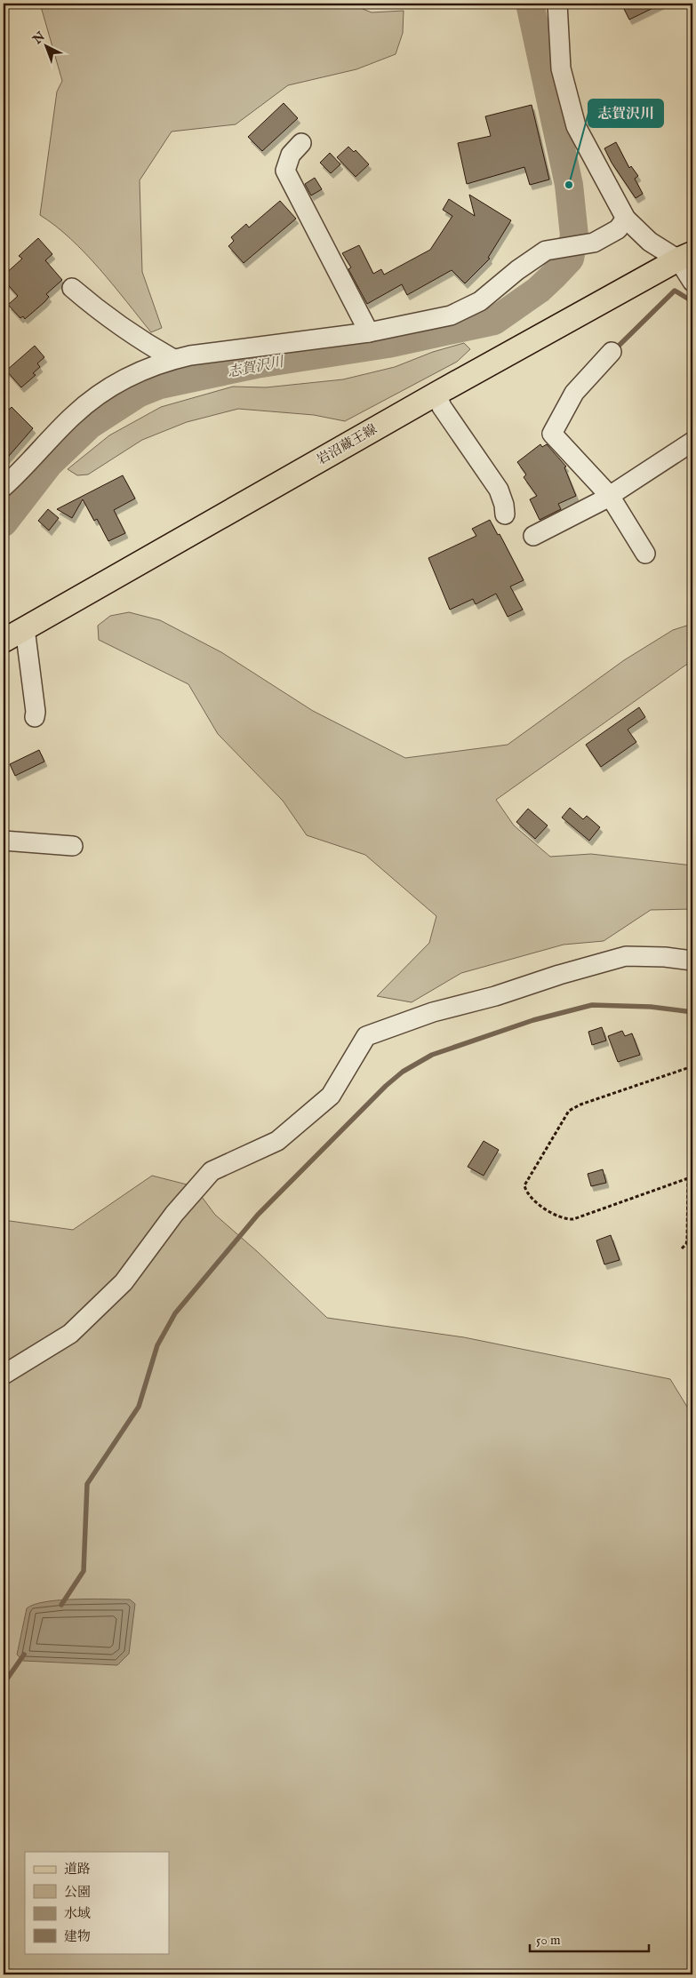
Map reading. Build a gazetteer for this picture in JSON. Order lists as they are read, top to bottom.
{
  "streets": {
    "main road": ["岩沼蔵王線"]
  },
  "water": ["志賀沢川"],
  "places": ["志賀沢川"],
  "legend": [
    "道路",
    "公園",
    "水域",
    "建物"
  ],
  "scale_bar": "50 m",
  "north": "top left"
}
